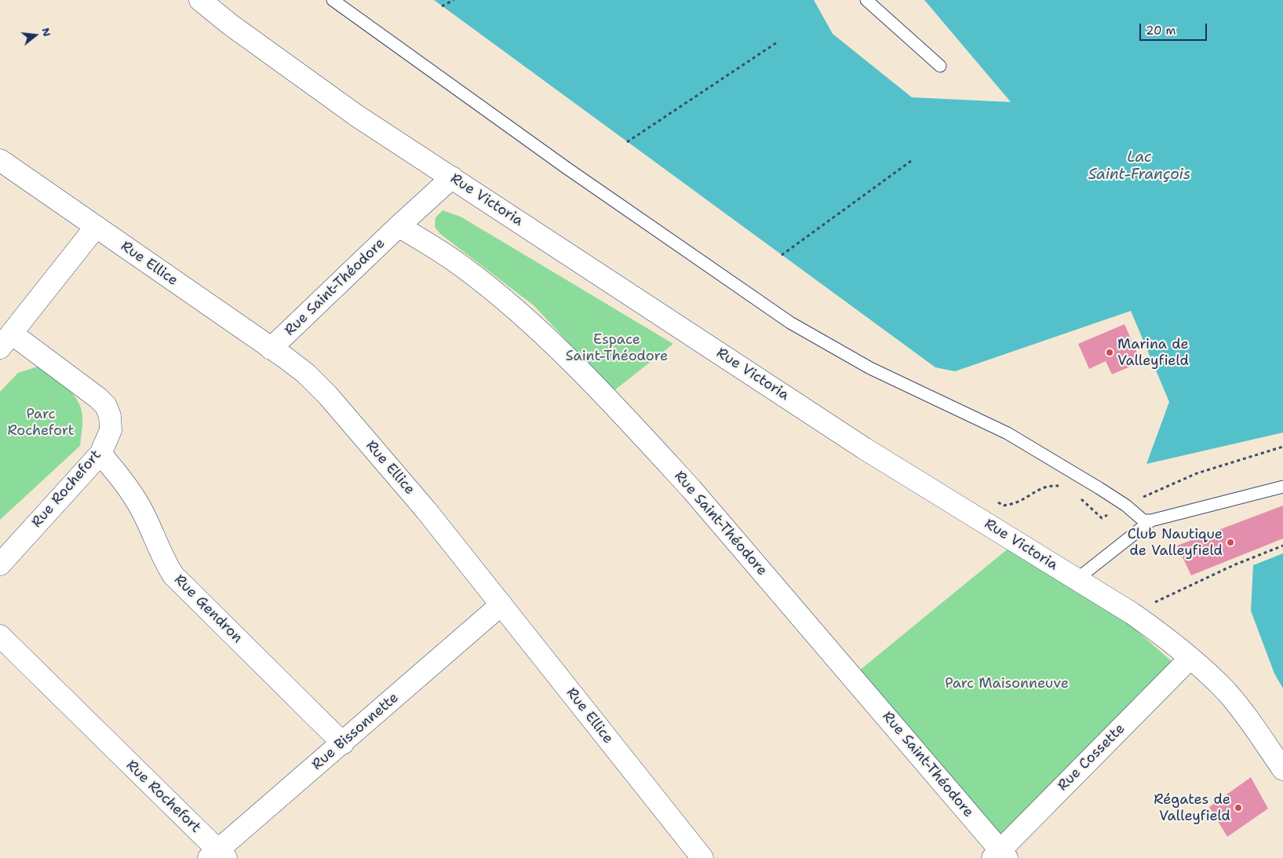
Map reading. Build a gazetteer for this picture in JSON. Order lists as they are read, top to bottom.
{
  "streets": {
    "street": [
      "Rue Victoria",
      "Rue Ellice",
      "Rue Saint-Théodore",
      "Rue Rochefort",
      "Rue Gendron",
      "Rue Bissonnette",
      "Rue Cossette"
    ]
  },
  "crossings": [
    ["Rue Victoria", "Rue Saint-Théodore"],
    ["Rue Victoria", "Rue Cossette"],
    ["Rue Ellice", "Rue Saint-Théodore"],
    ["Rue Ellice", "Rue Rochefort"],
    ["Rue Ellice", "Rue Bissonnette"],
    ["Rue Saint-Théodore", "Rue Cossette"],
    ["Rue Rochefort", "Rue Gendron"],
    ["Rue Rochefort", "Rue Bissonnette"],
    ["Rue Gendron", "Rue Bissonnette"]
  ],
  "water": ["Lac Saint-François"],
  "parks": ["Espace Saint-Théodore", "Parc Rochefort", "Parc Maisonneuve"],
  "places": ["Marina de Valleyfield", "Club Nautique de Valleyfield", "Régates de Valleyfield"],
  "scale_bar": "20 m",
  "north": "right"
}
